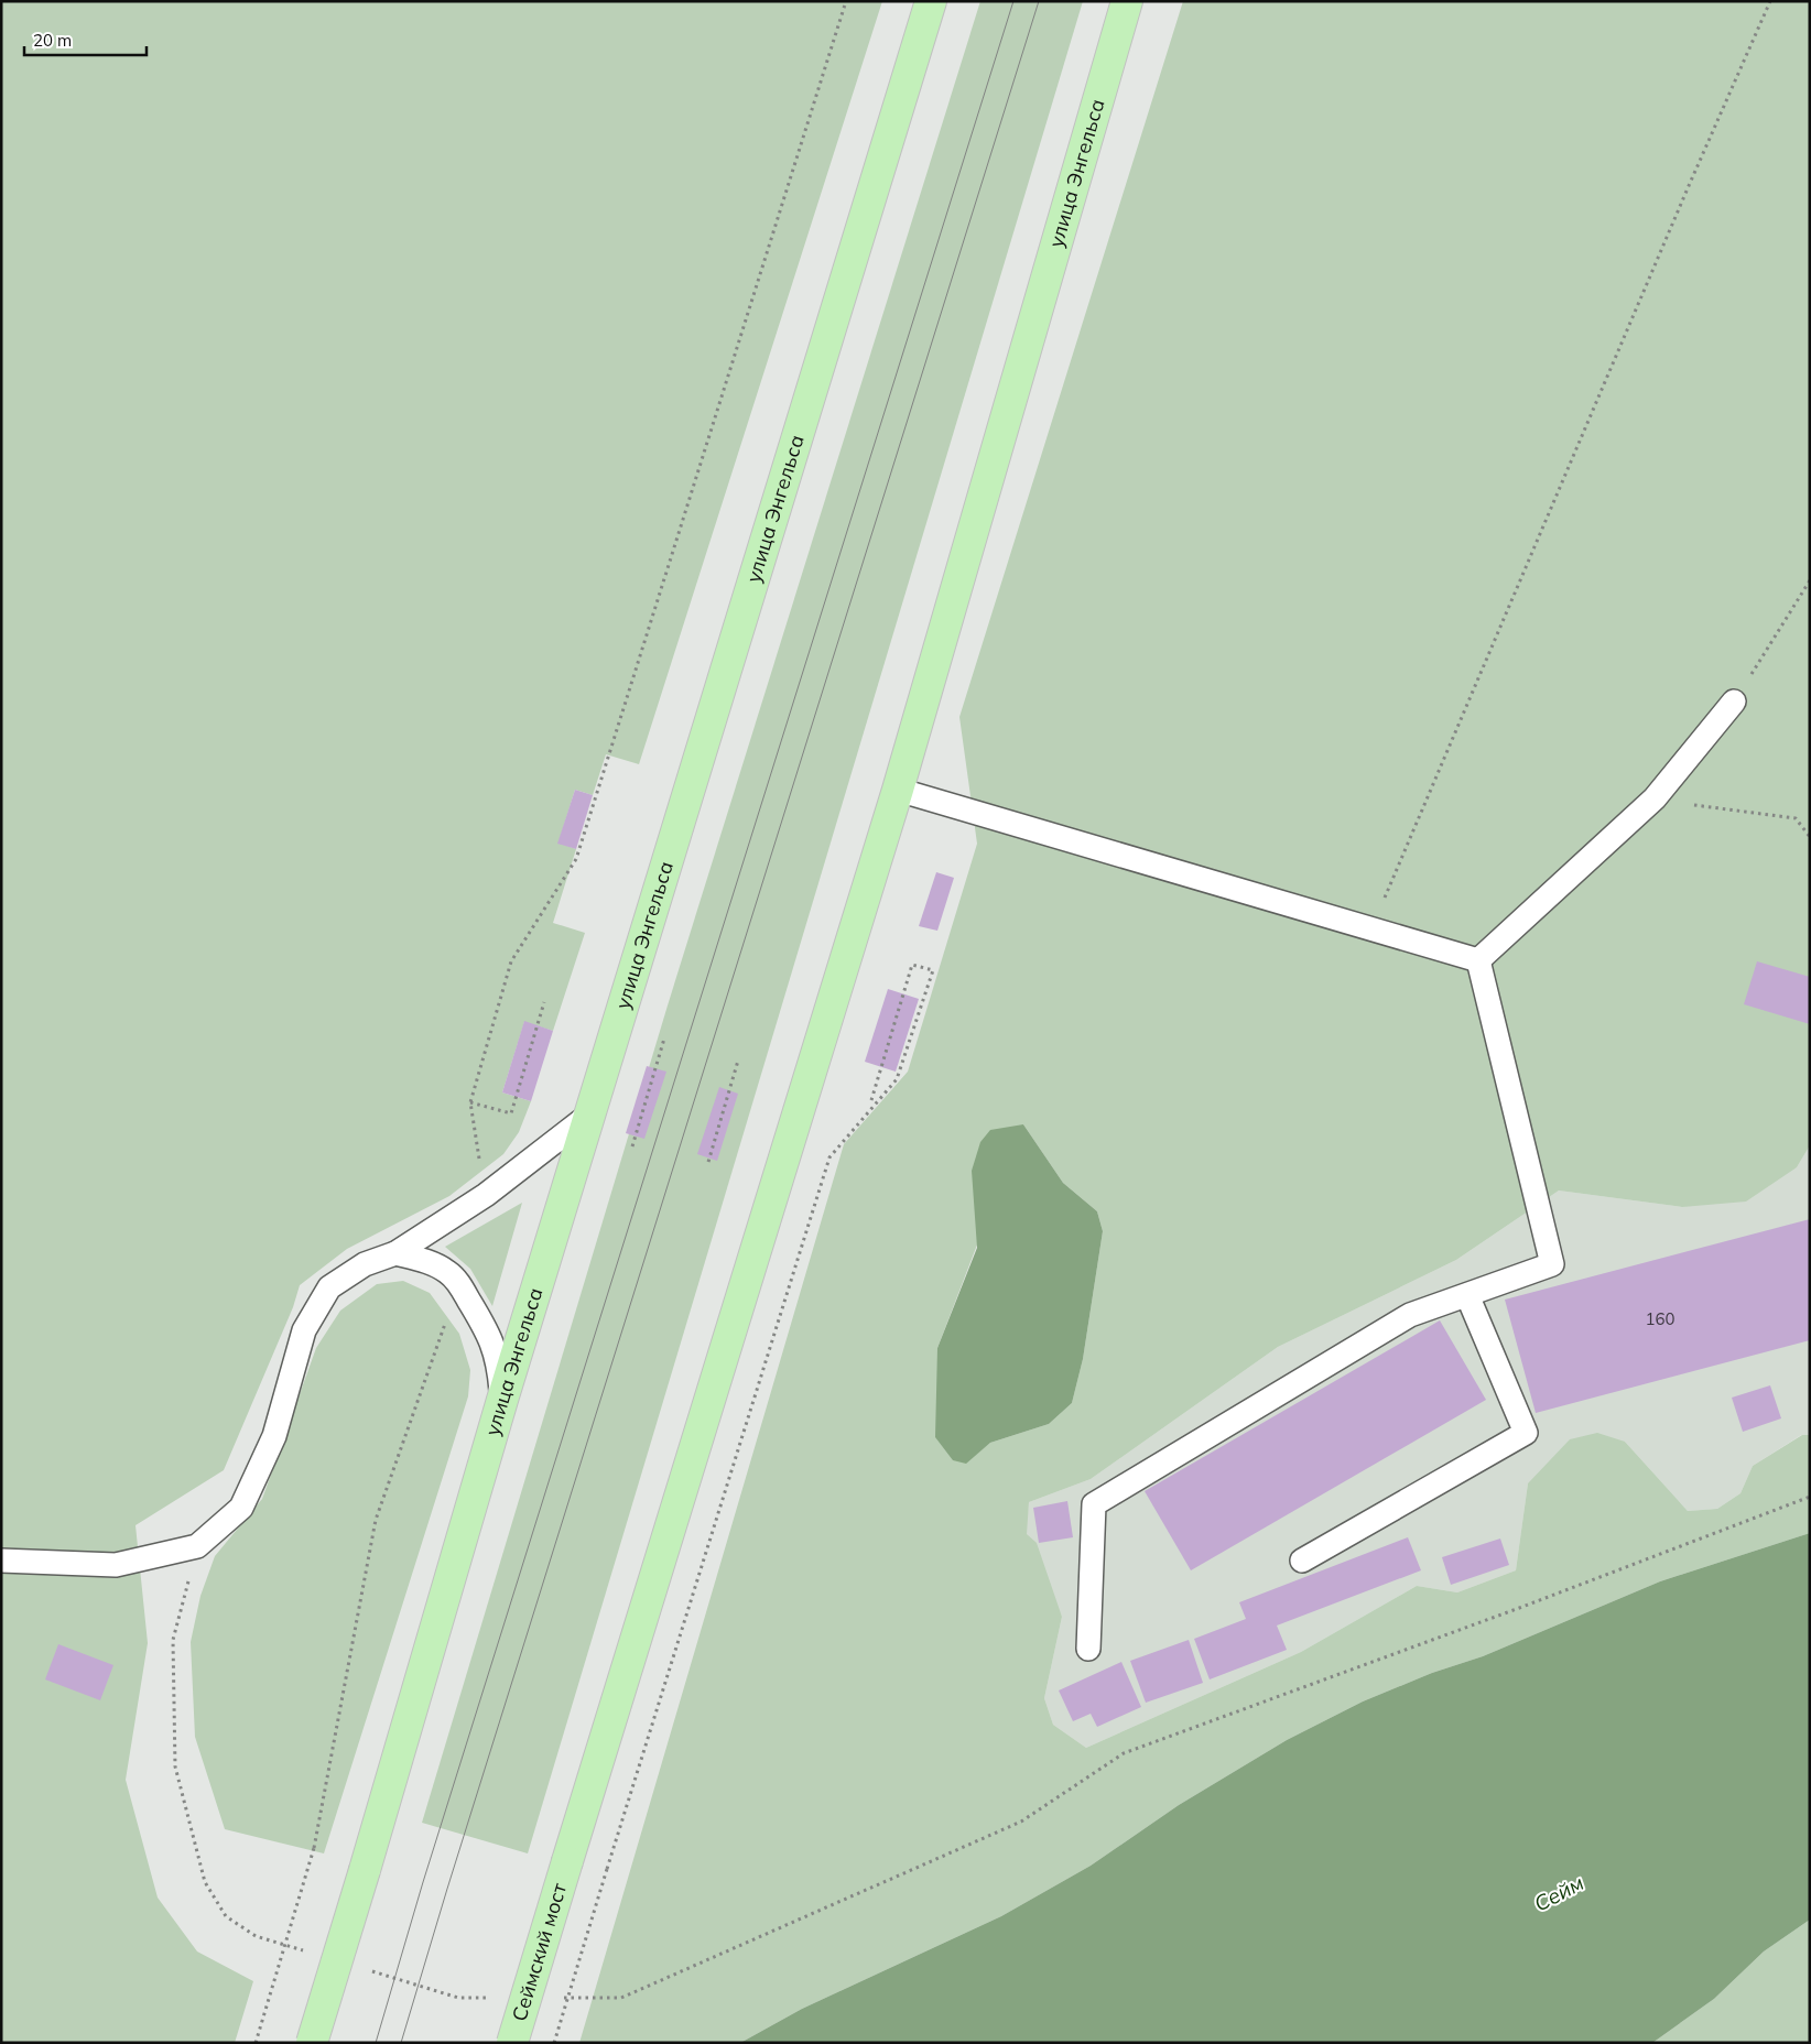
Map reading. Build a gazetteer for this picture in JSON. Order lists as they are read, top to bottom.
{
  "streets": {
    "main road": ["улица Энгельса", "Сеймский мост"]
  },
  "crossings": [
    ["улица Энгельса", "Сеймский мост"]
  ],
  "water": ["Сейм"],
  "house_numbers": ["160"],
  "scale_bar": "20 m"
}
